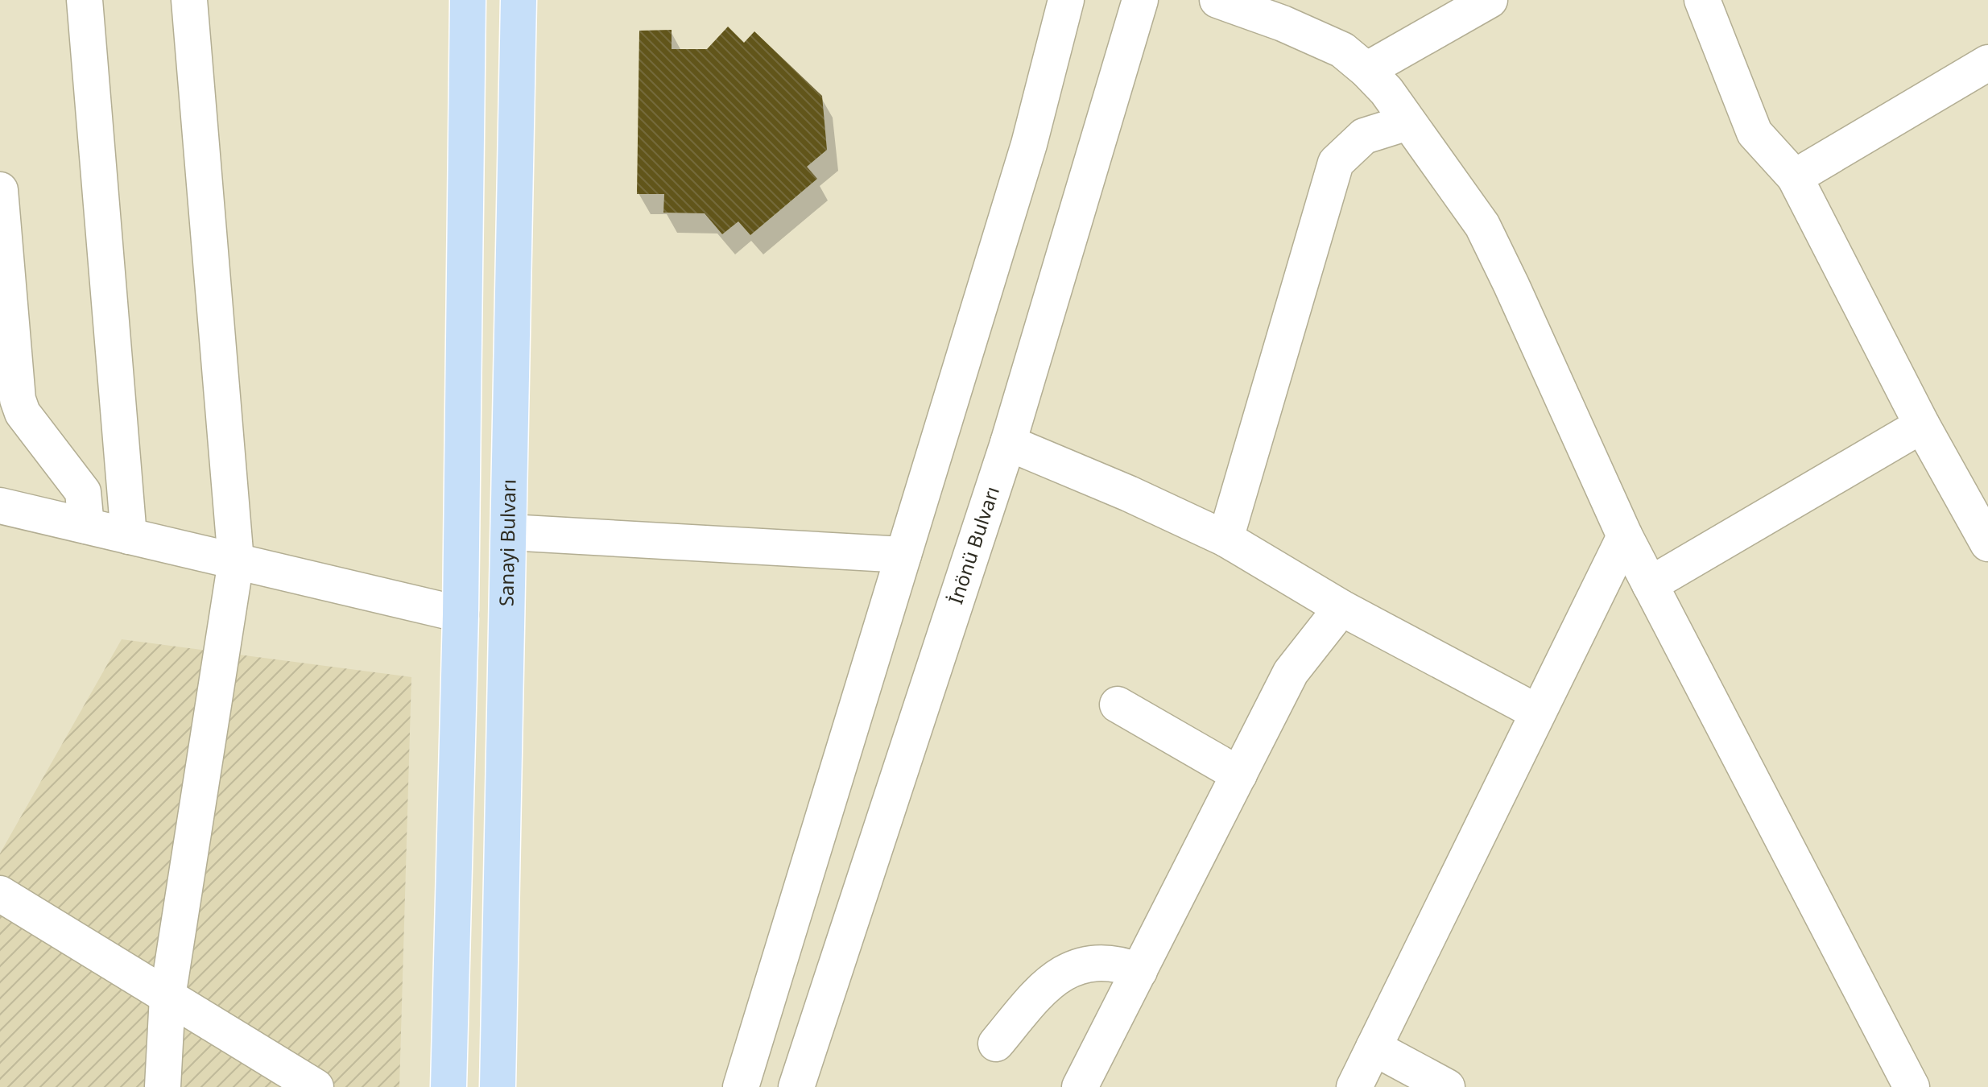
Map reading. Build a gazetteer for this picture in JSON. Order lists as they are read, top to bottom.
{
  "streets": {
    "main road": ["Sanayi Bulvarı"],
    "street": ["İnönü Bulvarı"]
  }
}
